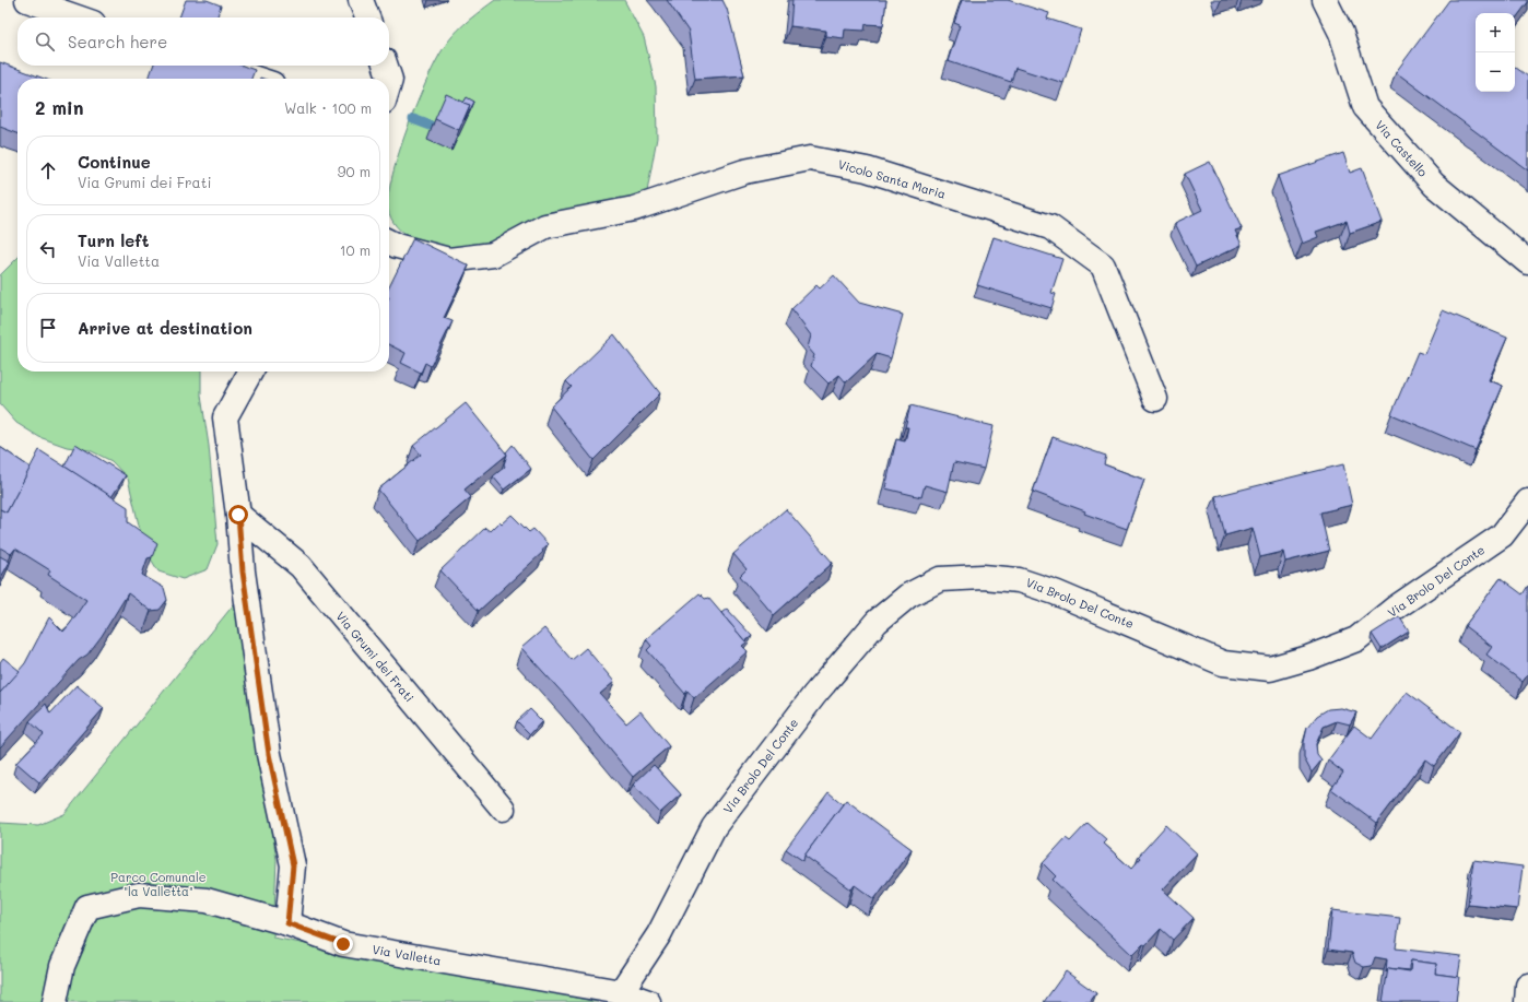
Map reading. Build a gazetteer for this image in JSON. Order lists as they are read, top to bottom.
{
  "streets": {
    "street": [
      "Via Castello",
      "Vicolo Santa Maria",
      "Via Brolo Del Conte",
      "Via Grumi dei Frati",
      "Via Valletta"
    ]
  },
  "crossings": [
    ["Via Brolo Del Conte", "Via Valletta"]
  ],
  "parks": ["Parco Comunale \"la Valletta\""],
  "page": {
    "map_buttons": ["+", "−"],
    "search": "Search here",
    "heading": ["2 min", "Walk · 100 m"],
    "list": [
      ["Continue", "Via Grumi dei Frati", "90 m"],
      ["Turn left", "Via Valletta", "10 m"],
      "Arrive at destination"
    ]
  }
}
